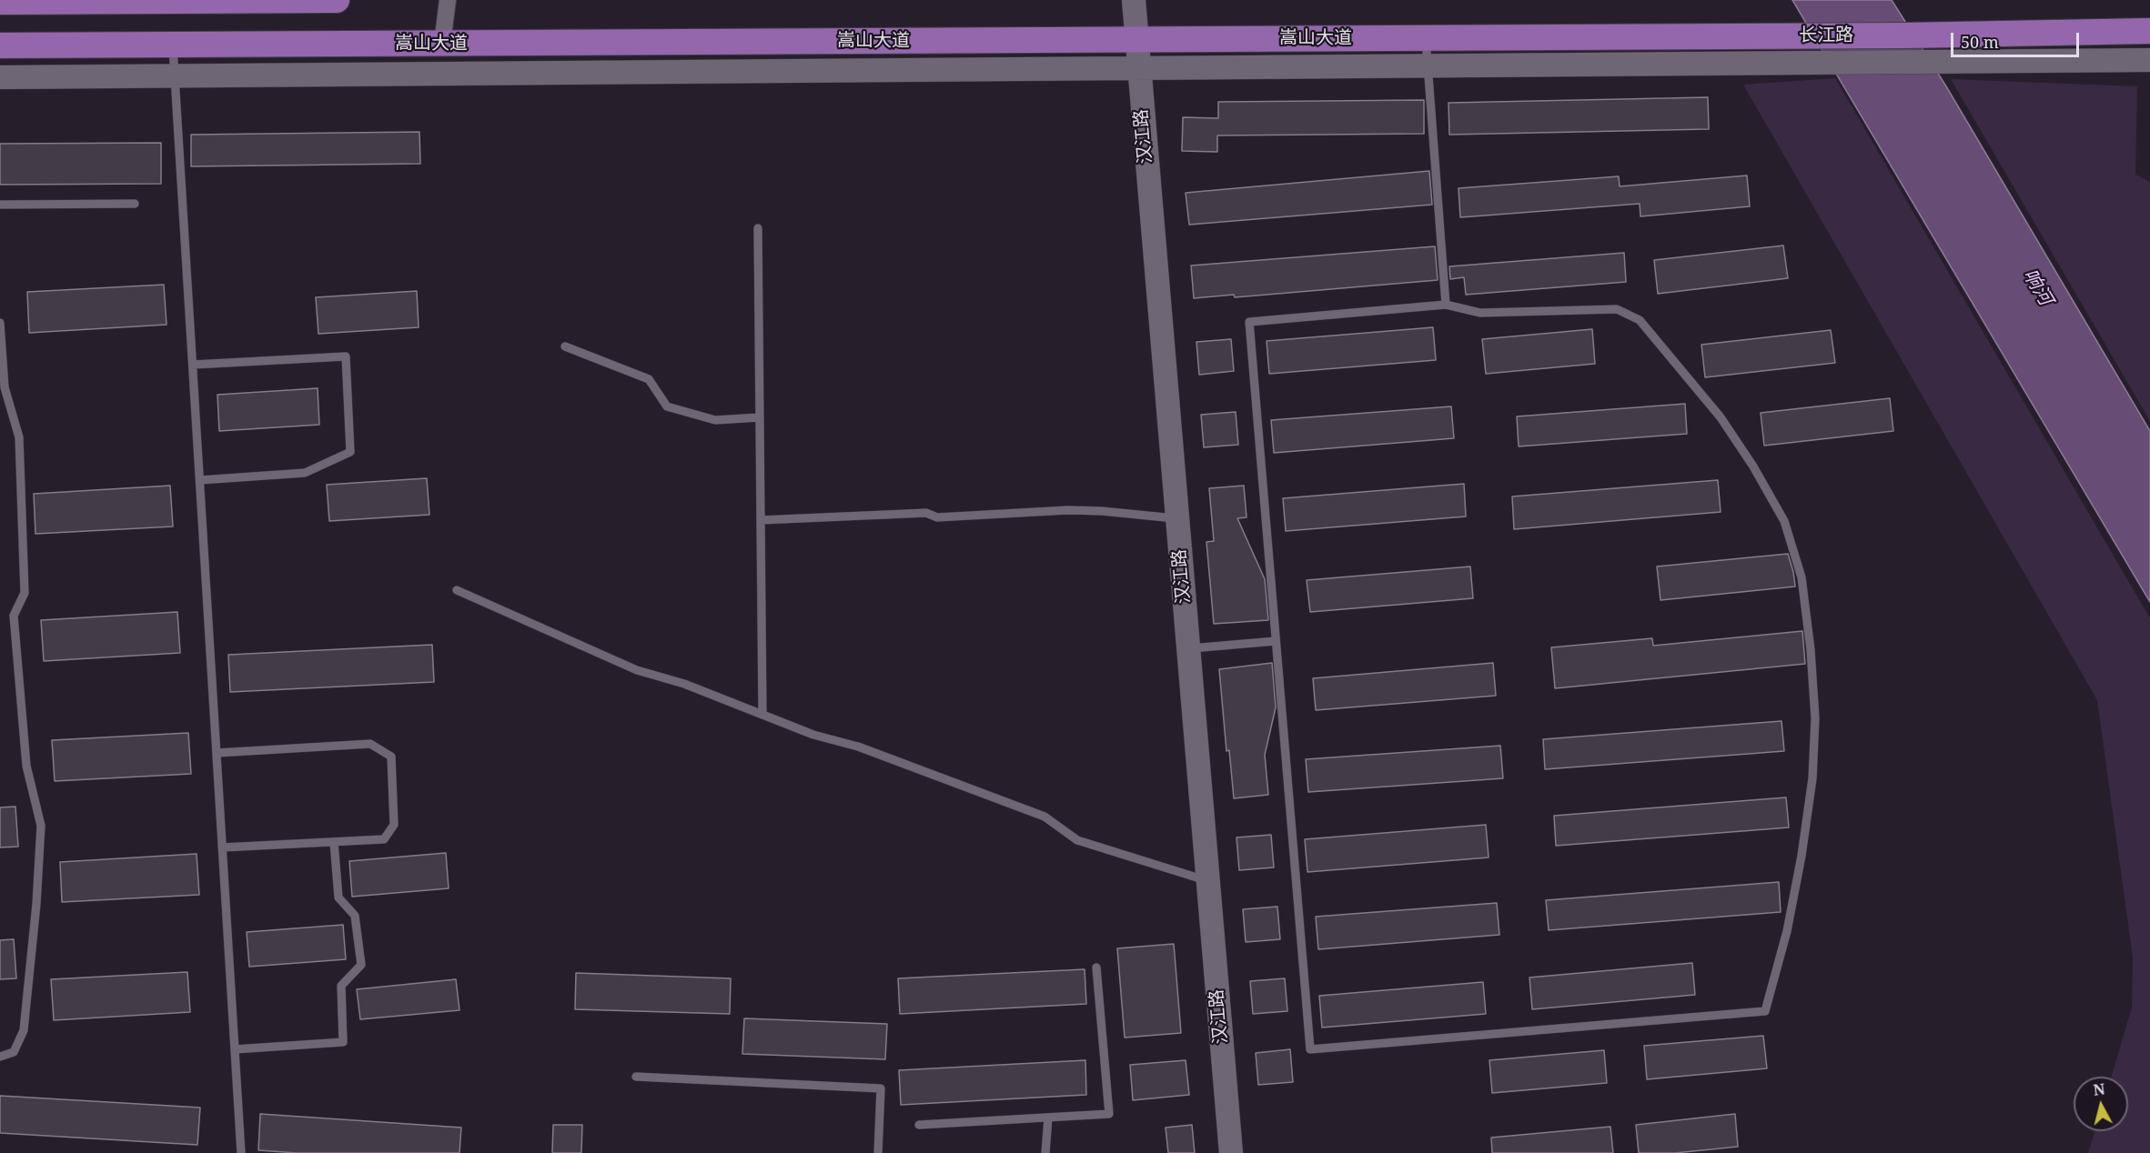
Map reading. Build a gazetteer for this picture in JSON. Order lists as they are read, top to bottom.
{
  "streets": {
    "main road": ["长江路", "嵩山大道", "汉江路"]
  },
  "crossings": [
    ["长江路", "嵩山大道"],
    ["嵩山大道", "汉江路"]
  ],
  "water": ["响河"],
  "scale_bar": "50 m",
  "north": "top"
}
